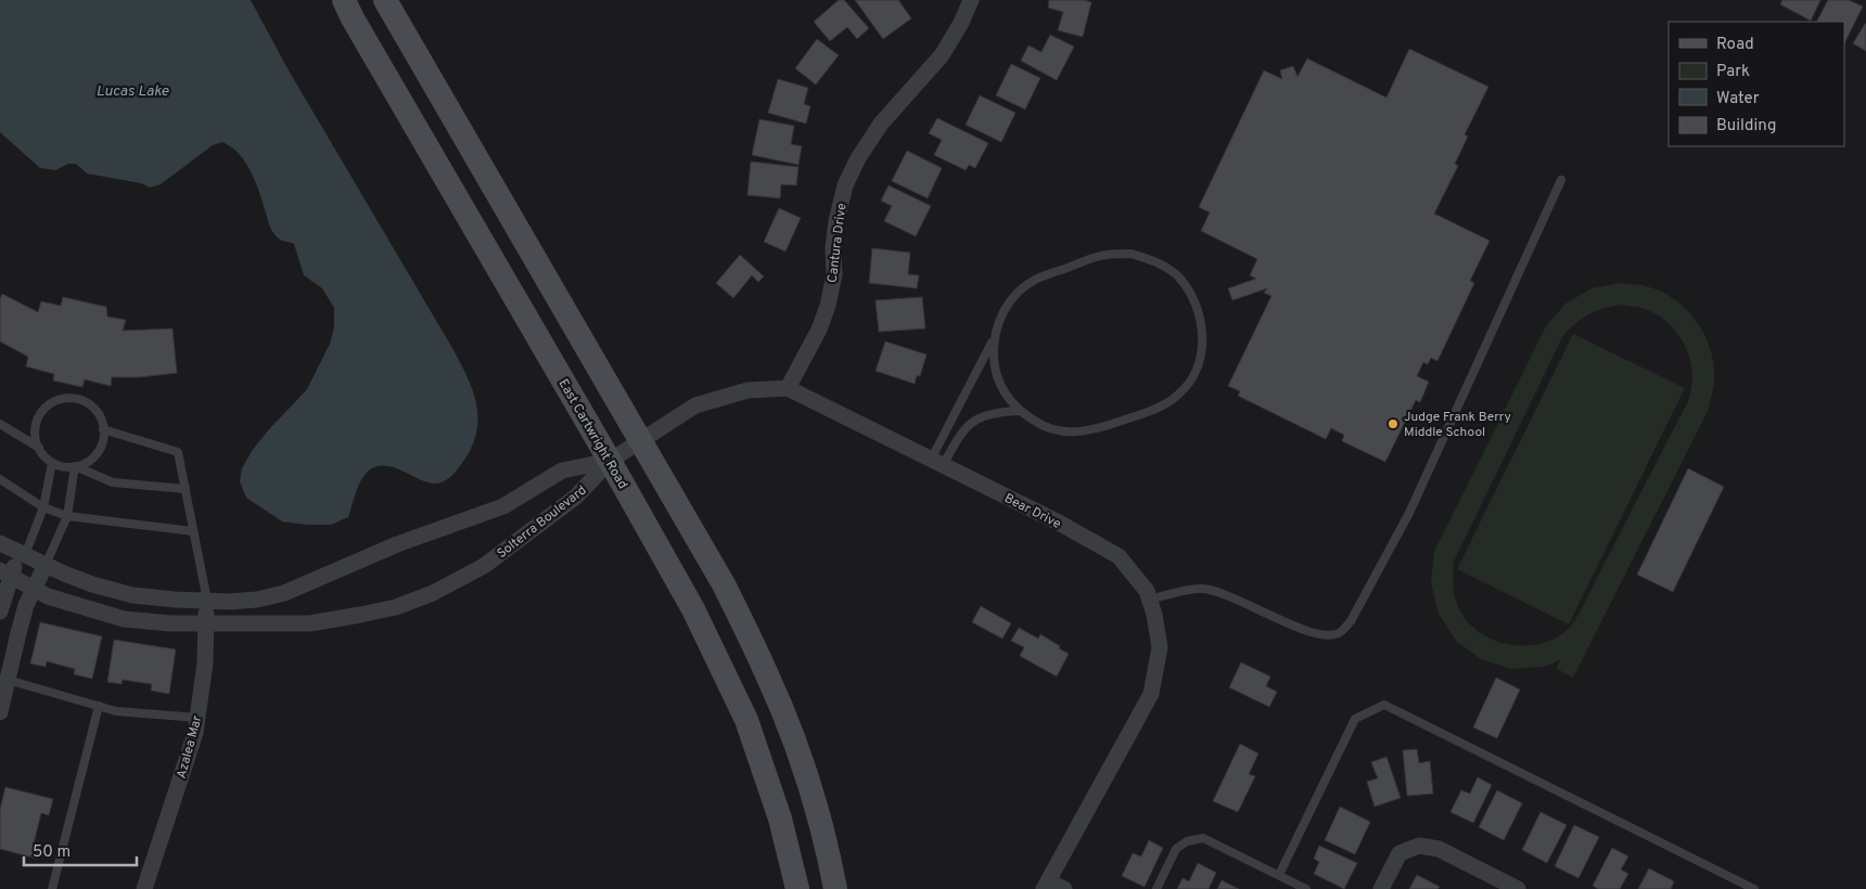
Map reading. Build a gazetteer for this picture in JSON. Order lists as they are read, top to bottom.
{
  "streets": {
    "main road": ["East Cartwright Road"],
    "street": [
      "Cantura Drive",
      "Bear Drive",
      "Solterra Boulevard",
      "Azalea Mar"
    ]
  },
  "crossings": [
    ["Cantura Drive", "Bear Drive"],
    ["East Cartwright Road", "Bear Drive"],
    ["East Cartwright Road", "Solterra Boulevard"],
    ["Bear Drive", "Solterra Boulevard"],
    ["Solterra Boulevard", "Azalea Mar"]
  ],
  "water": ["Lucas Lake"],
  "places": ["Judge Frank Berry Middle School"],
  "legend": [
    "Road",
    "Park",
    "Water",
    "Building"
  ],
  "scale_bar": "50 m"
}
